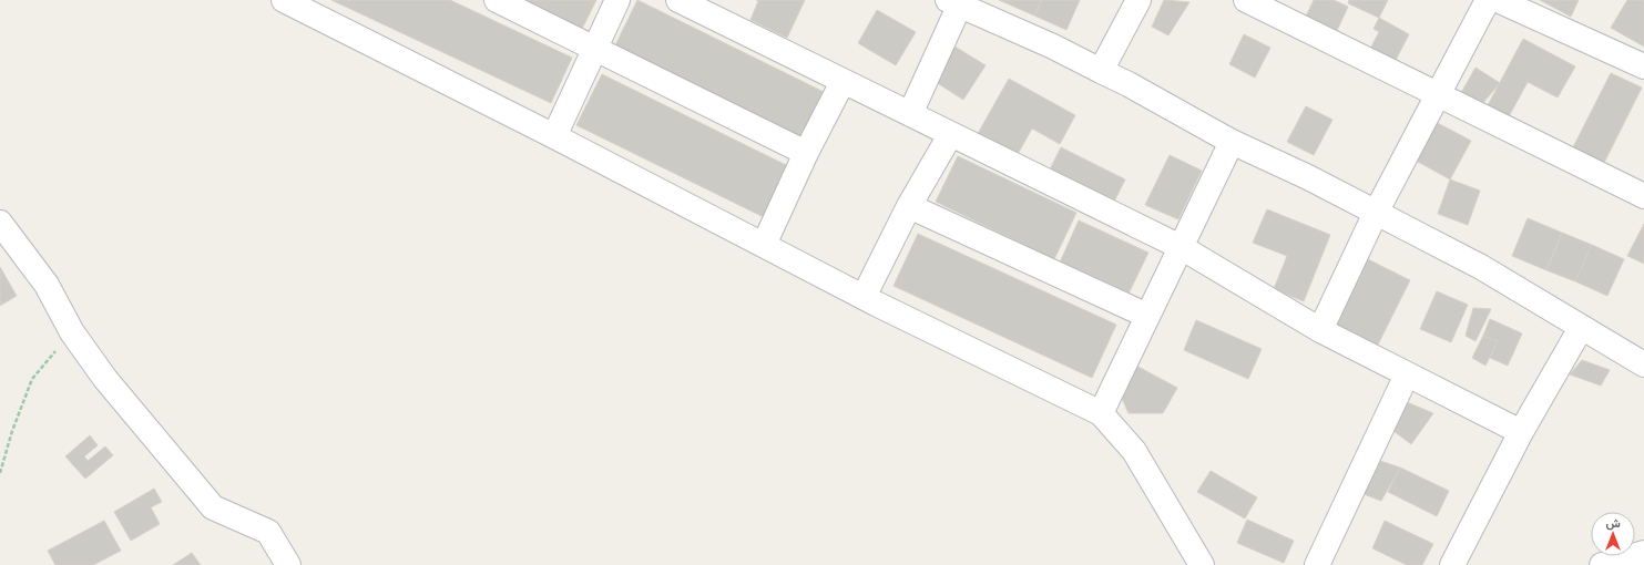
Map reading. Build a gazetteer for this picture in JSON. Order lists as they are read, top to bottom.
{
  "north": "top"
}
